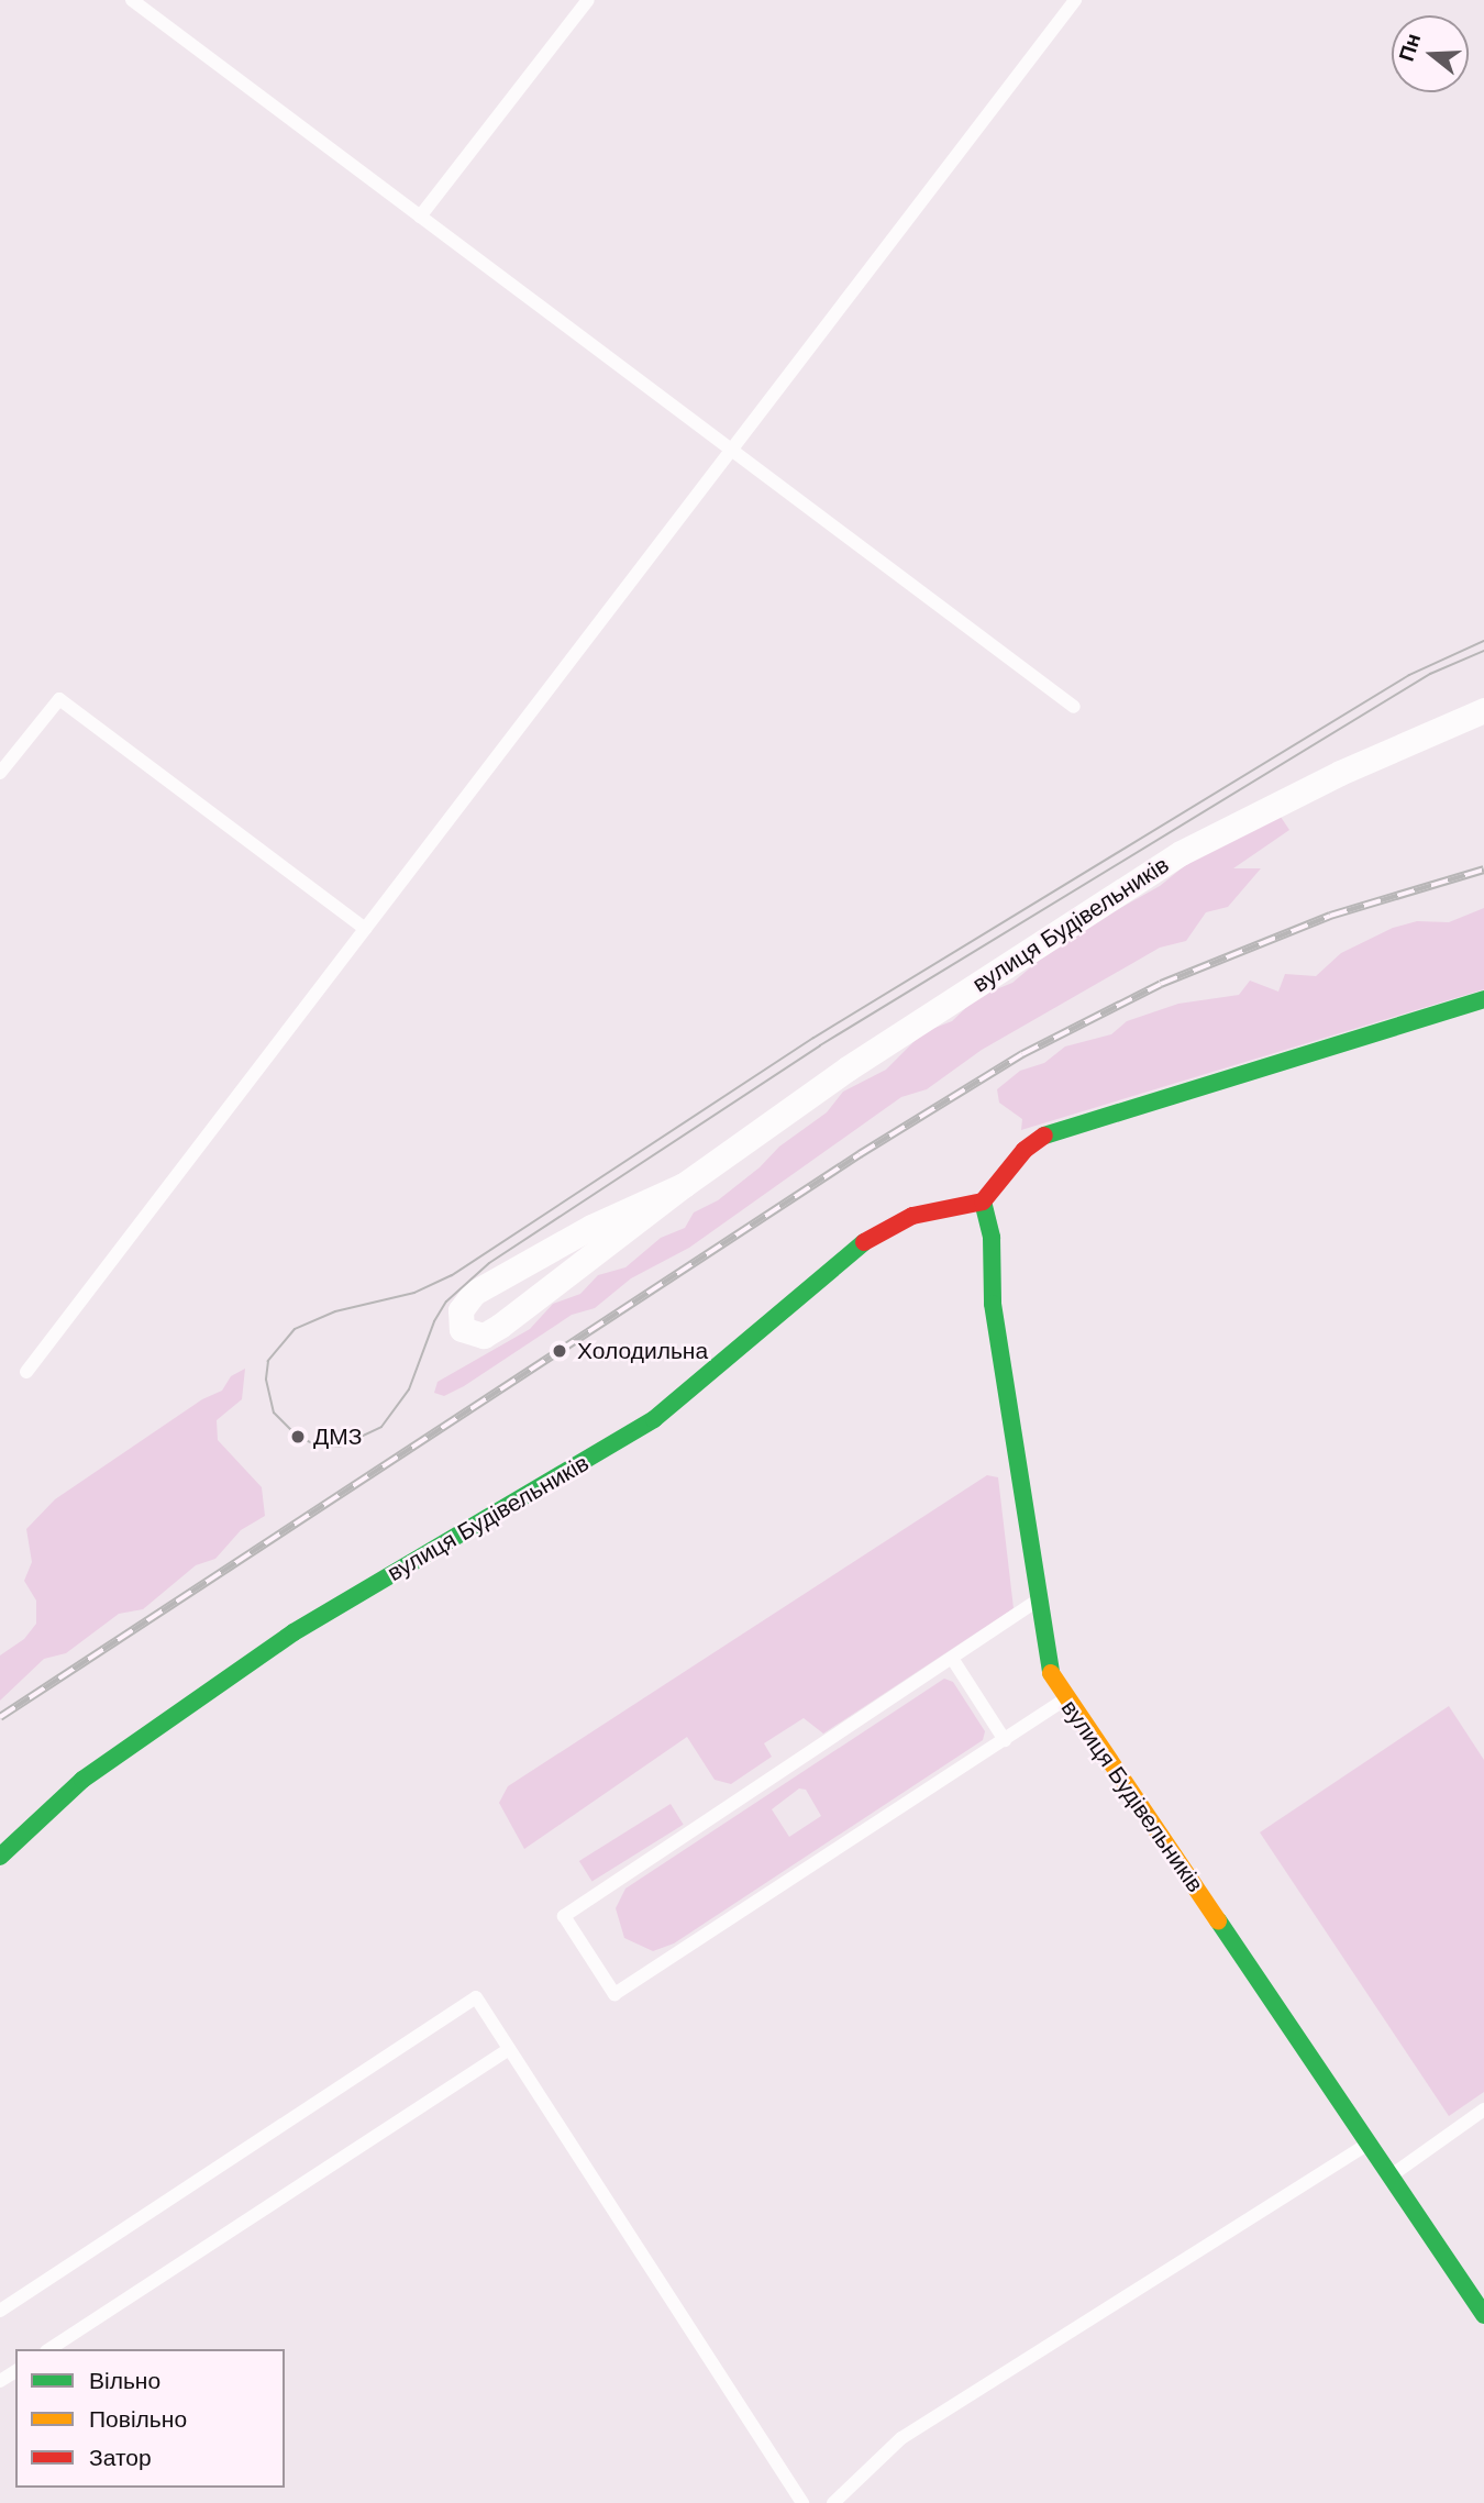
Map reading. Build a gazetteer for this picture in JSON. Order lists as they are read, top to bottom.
{
  "streets": {
    "street": ["вулиця Будівельників"]
  },
  "places": ["Холодильна", "ДМЗ"],
  "legend": ["Вільно", "Повільно", "Затор"],
  "north": "left"
}
